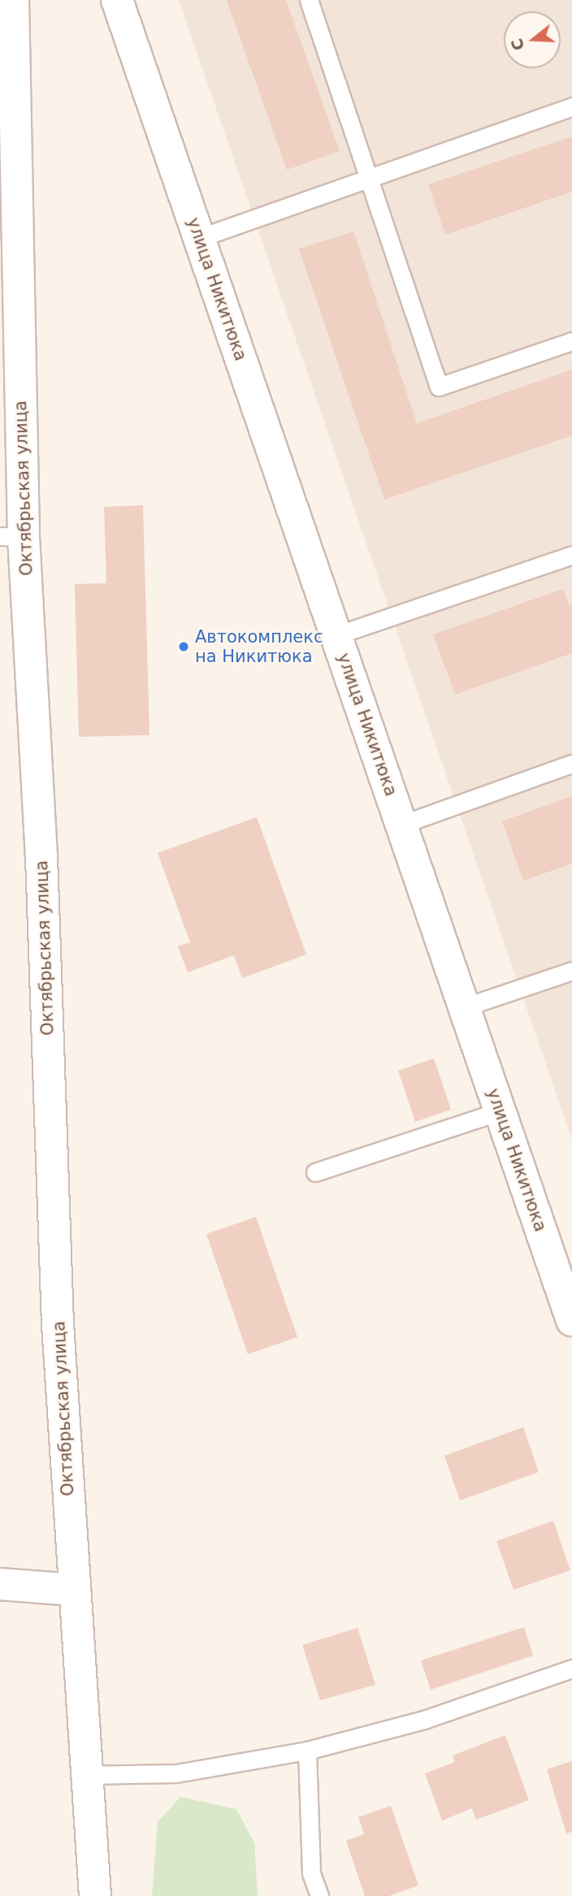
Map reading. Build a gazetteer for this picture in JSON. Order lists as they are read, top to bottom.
{
  "streets": {
    "street": ["улица Никитюка", "Октябрьская улица"]
  },
  "places": ["Автокомплекс на Никитюка"],
  "north": "left"
}
